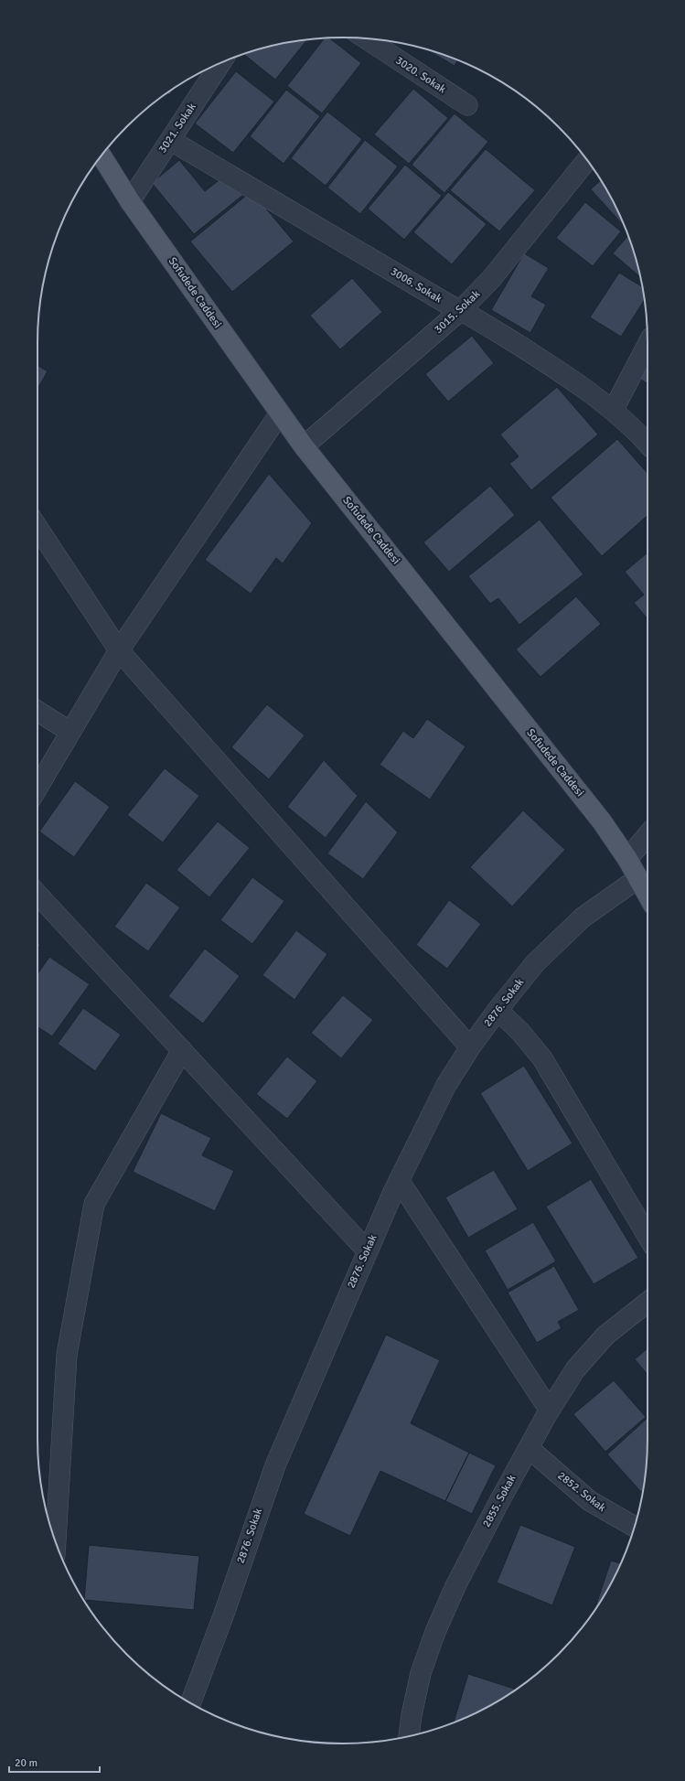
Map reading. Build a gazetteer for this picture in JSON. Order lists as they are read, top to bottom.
{
  "streets": {
    "main road": ["Sofudede Caddesi"],
    "street": [
      "3020. Sokak",
      "3021. Sokak",
      "3006. Sokak",
      "3015. Sokak",
      "2876. Sokak",
      "2852. Sokak",
      "2855. Sokak"
    ]
  },
  "crossings": [
    ["3021. Sokak", "3006. Sokak"],
    ["3021. Sokak", "Sofudede Caddesi"],
    ["3006. Sokak", "3015. Sokak"],
    ["Sofudede Caddesi", "3015. Sokak"],
    ["Sofudede Caddesi", "2876. Sokak"],
    ["2852. Sokak", "2855. Sokak"]
  ],
  "scale_bar": "20 m"
}
